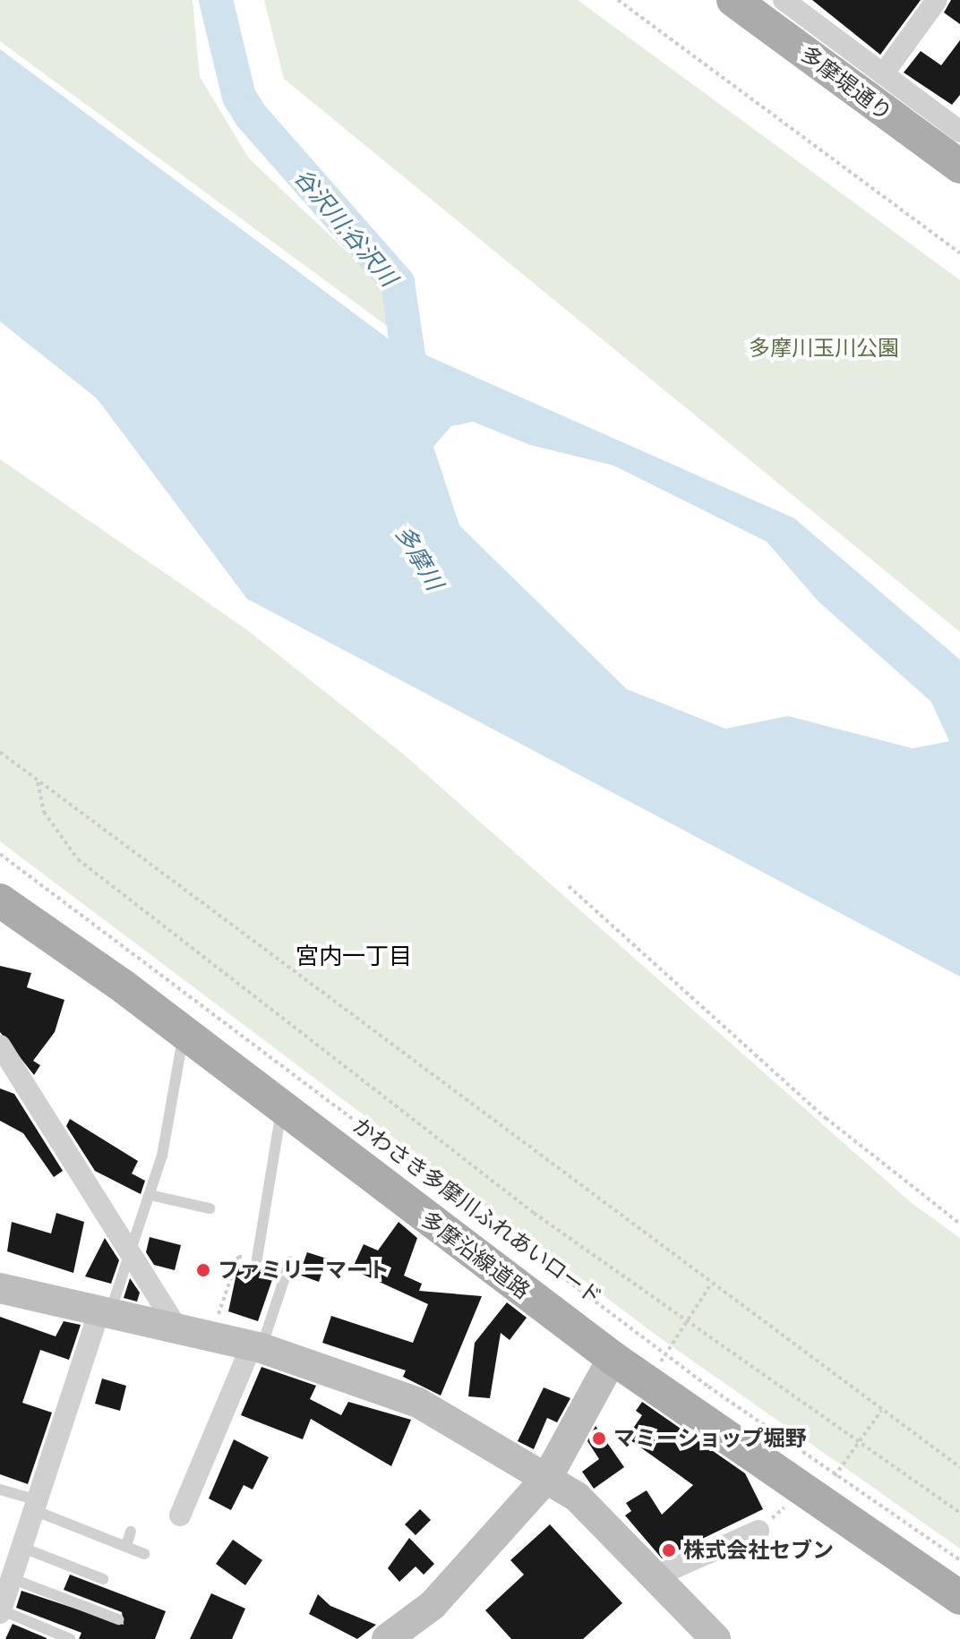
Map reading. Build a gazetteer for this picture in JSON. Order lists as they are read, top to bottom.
{
  "streets": {
    "main road": ["多摩堤通り", "多摩沿線道路"],
    "path": ["かわさき多摩川ふれあいロード"]
  },
  "districts": ["宮内一丁目"],
  "water": ["谷沢川;谷沢川", "多摩川"],
  "parks": ["多摩川玉川公園"],
  "places": ["ファミリーマート", "マミーショップ堀野", "株式会社セブン"]
}
